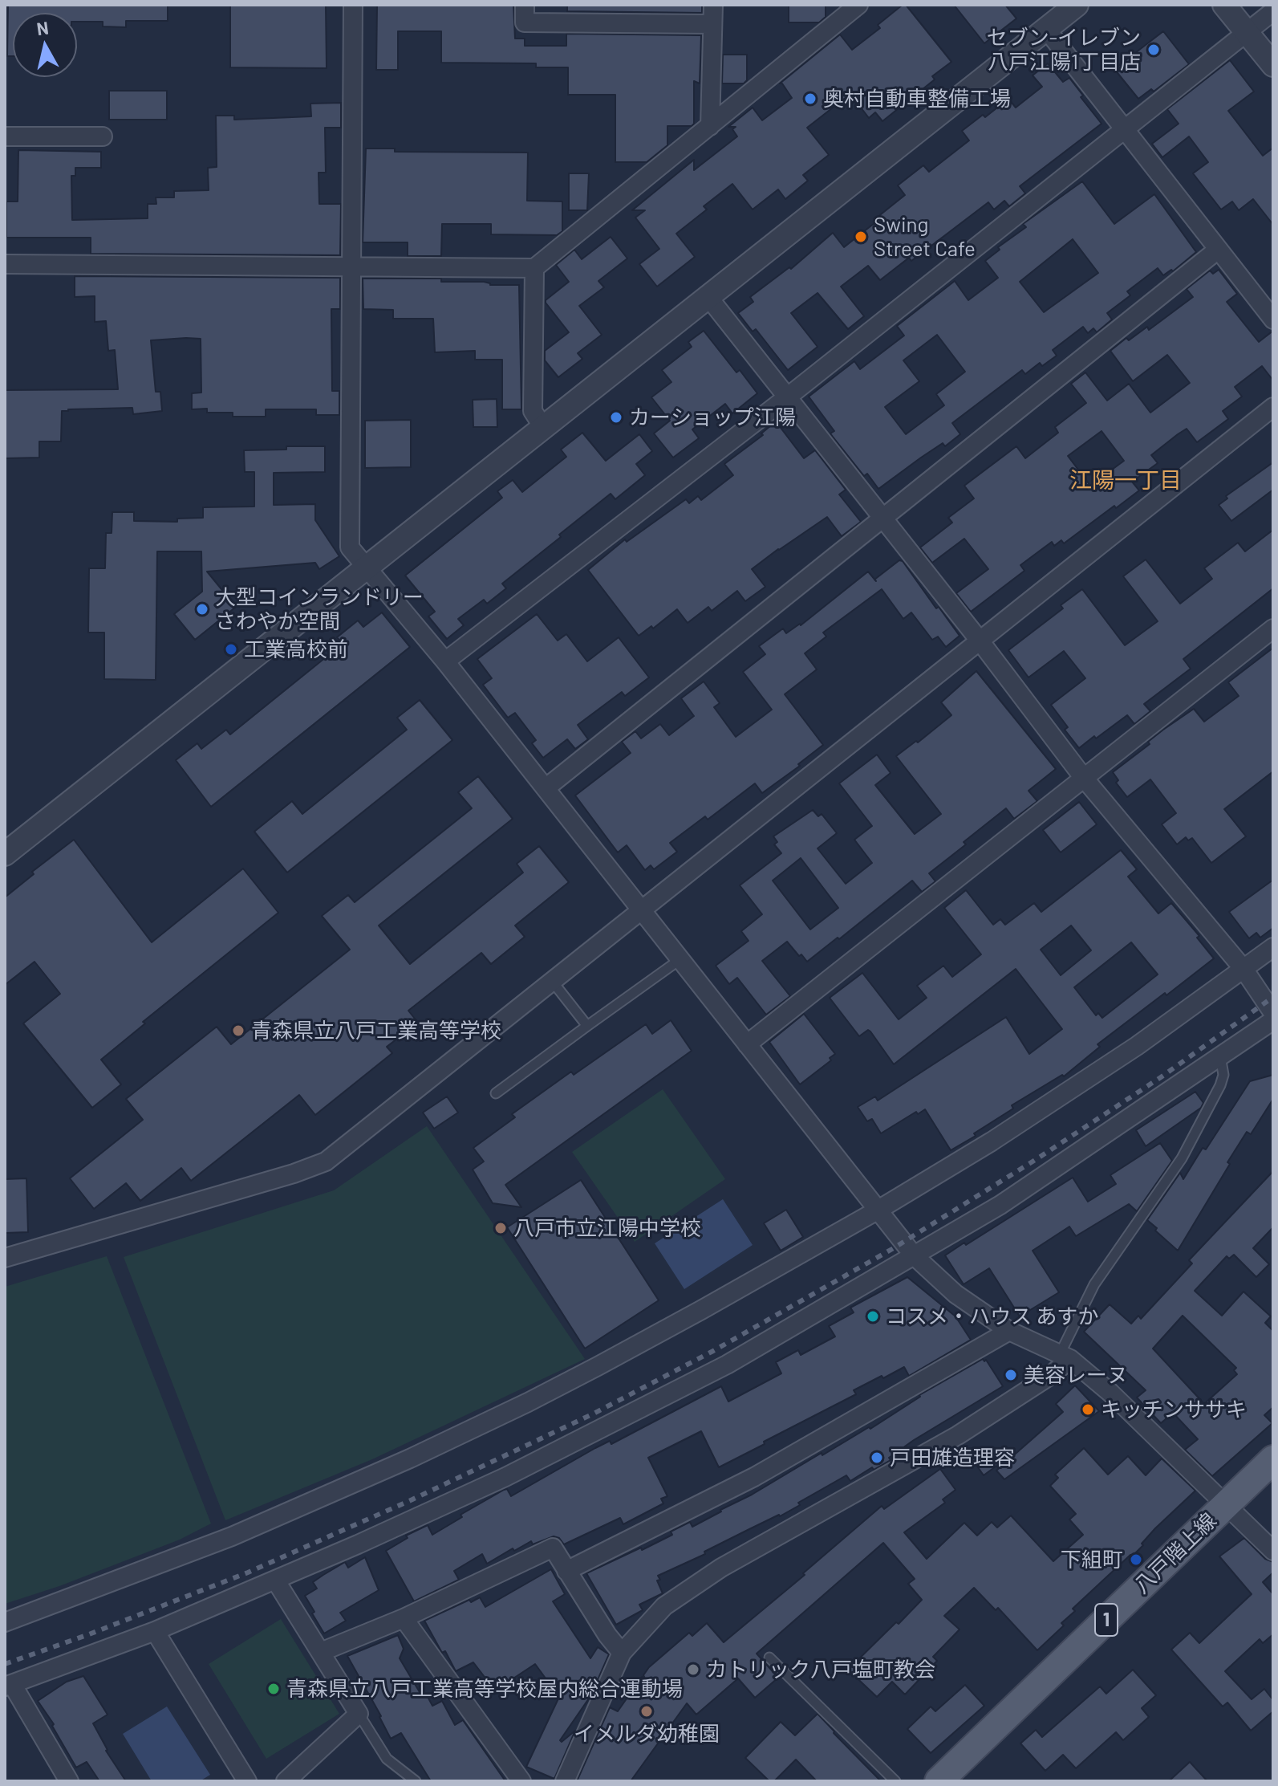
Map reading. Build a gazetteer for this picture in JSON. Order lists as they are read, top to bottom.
{
  "streets": {
    "main road": ["八戸階上線", "1"]
  },
  "districts": ["江陽一丁目"],
  "places": [
    "セブン-イレブン 八戸江陽1丁目店",
    "奥村自動車整備工場",
    "Swing Street Cafe",
    "カーショップ江陽",
    "大型コインランドリー さわやか空間",
    "工業高校前",
    "青森県立八戸工業高等学校",
    "八戸市立江陽中学校",
    "コスメ・ハウス あすか",
    "美容レーヌ",
    "キッチンササキ",
    "戸田雄造理容",
    "下組町",
    "カトリック八戸塩町教会",
    "青森県立八戸工業高等学校屋内総合運動場",
    "イメルダ幼稚園"
  ],
  "north": "top"
}
